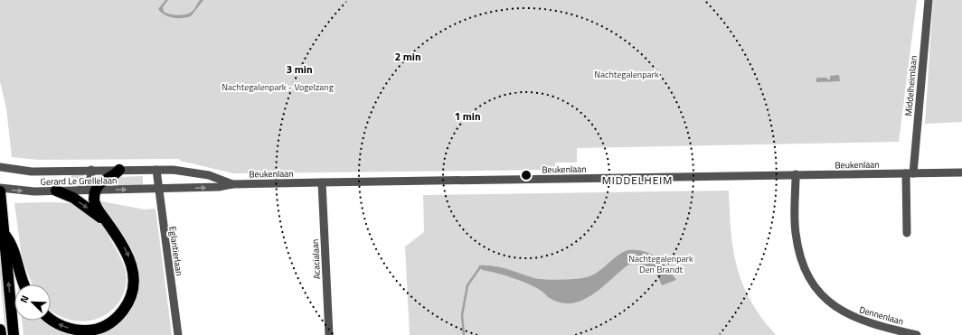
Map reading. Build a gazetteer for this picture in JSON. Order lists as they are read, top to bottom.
{
  "streets": {
    "street": [
      "Middelheimlaan",
      "Beukenlaan",
      "Gerard Le Grellelaan",
      "Eglantierlaan",
      "Acacialaan",
      "Dennenlaan"
    ]
  },
  "crossings": [
    ["Middelheimlaan", "Beukenlaan"],
    ["Beukenlaan", "Gerard Le Grellelaan"],
    ["Beukenlaan", "Eglantierlaan"],
    ["Beukenlaan", "Acacialaan"],
    ["Beukenlaan", "Dennenlaan"],
    ["Gerard Le Grellelaan", "Eglantierlaan"]
  ],
  "districts": ["MIDDELHEIM"],
  "parks": ["Nachtegalenpark", "Nachtegalenpark - Vogelzang", "Nachtegalenpark Den Brandt"],
  "north": "top left",
  "rings": ["2 min", "3 min", "1 min"]
}
